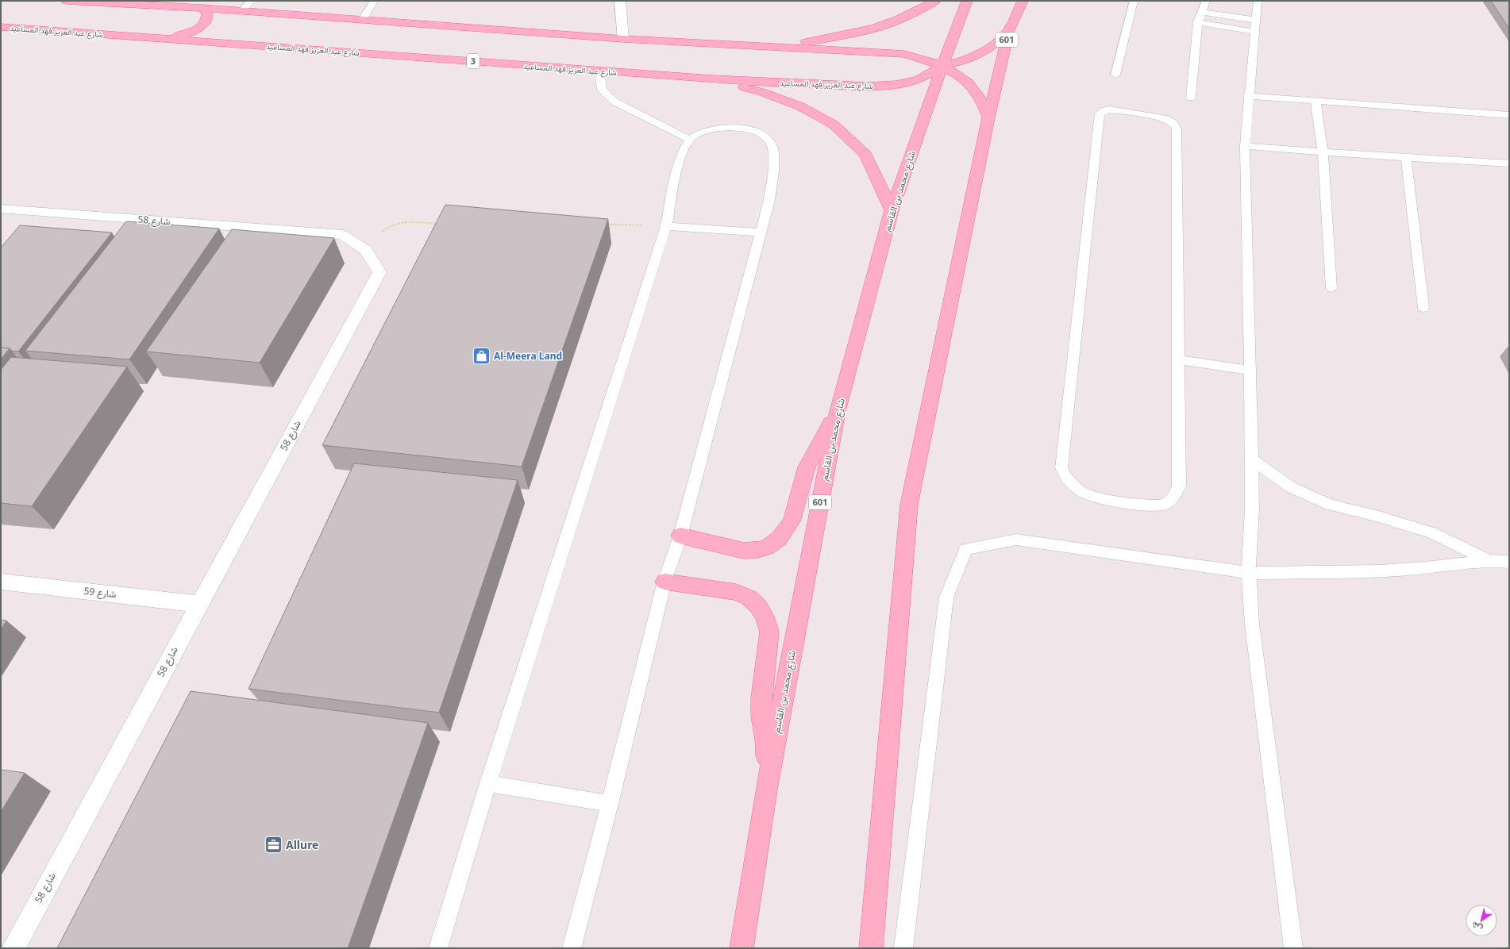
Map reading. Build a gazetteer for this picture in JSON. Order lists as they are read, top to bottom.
{
  "streets": {
    "main road": [
      "شارع عبد العزيز فهد المساعيد",
      "601",
      "3",
      "شارع محمد بن القاسم"
    ],
    "street": ["شارع 58", "شارع 59"]
  },
  "crossings": [
    ["شارع عبد العزيز فهد المساعيد", "601"],
    ["شارع عبد العزيز فهد المساعيد", "شارع محمد بن القاسم"],
    ["شارع 58", "شارع 59"]
  ],
  "places": {
    "shop": ["Al-Meera Land"],
    "office": ["Allure"]
  },
  "north": "bottom left"
}
